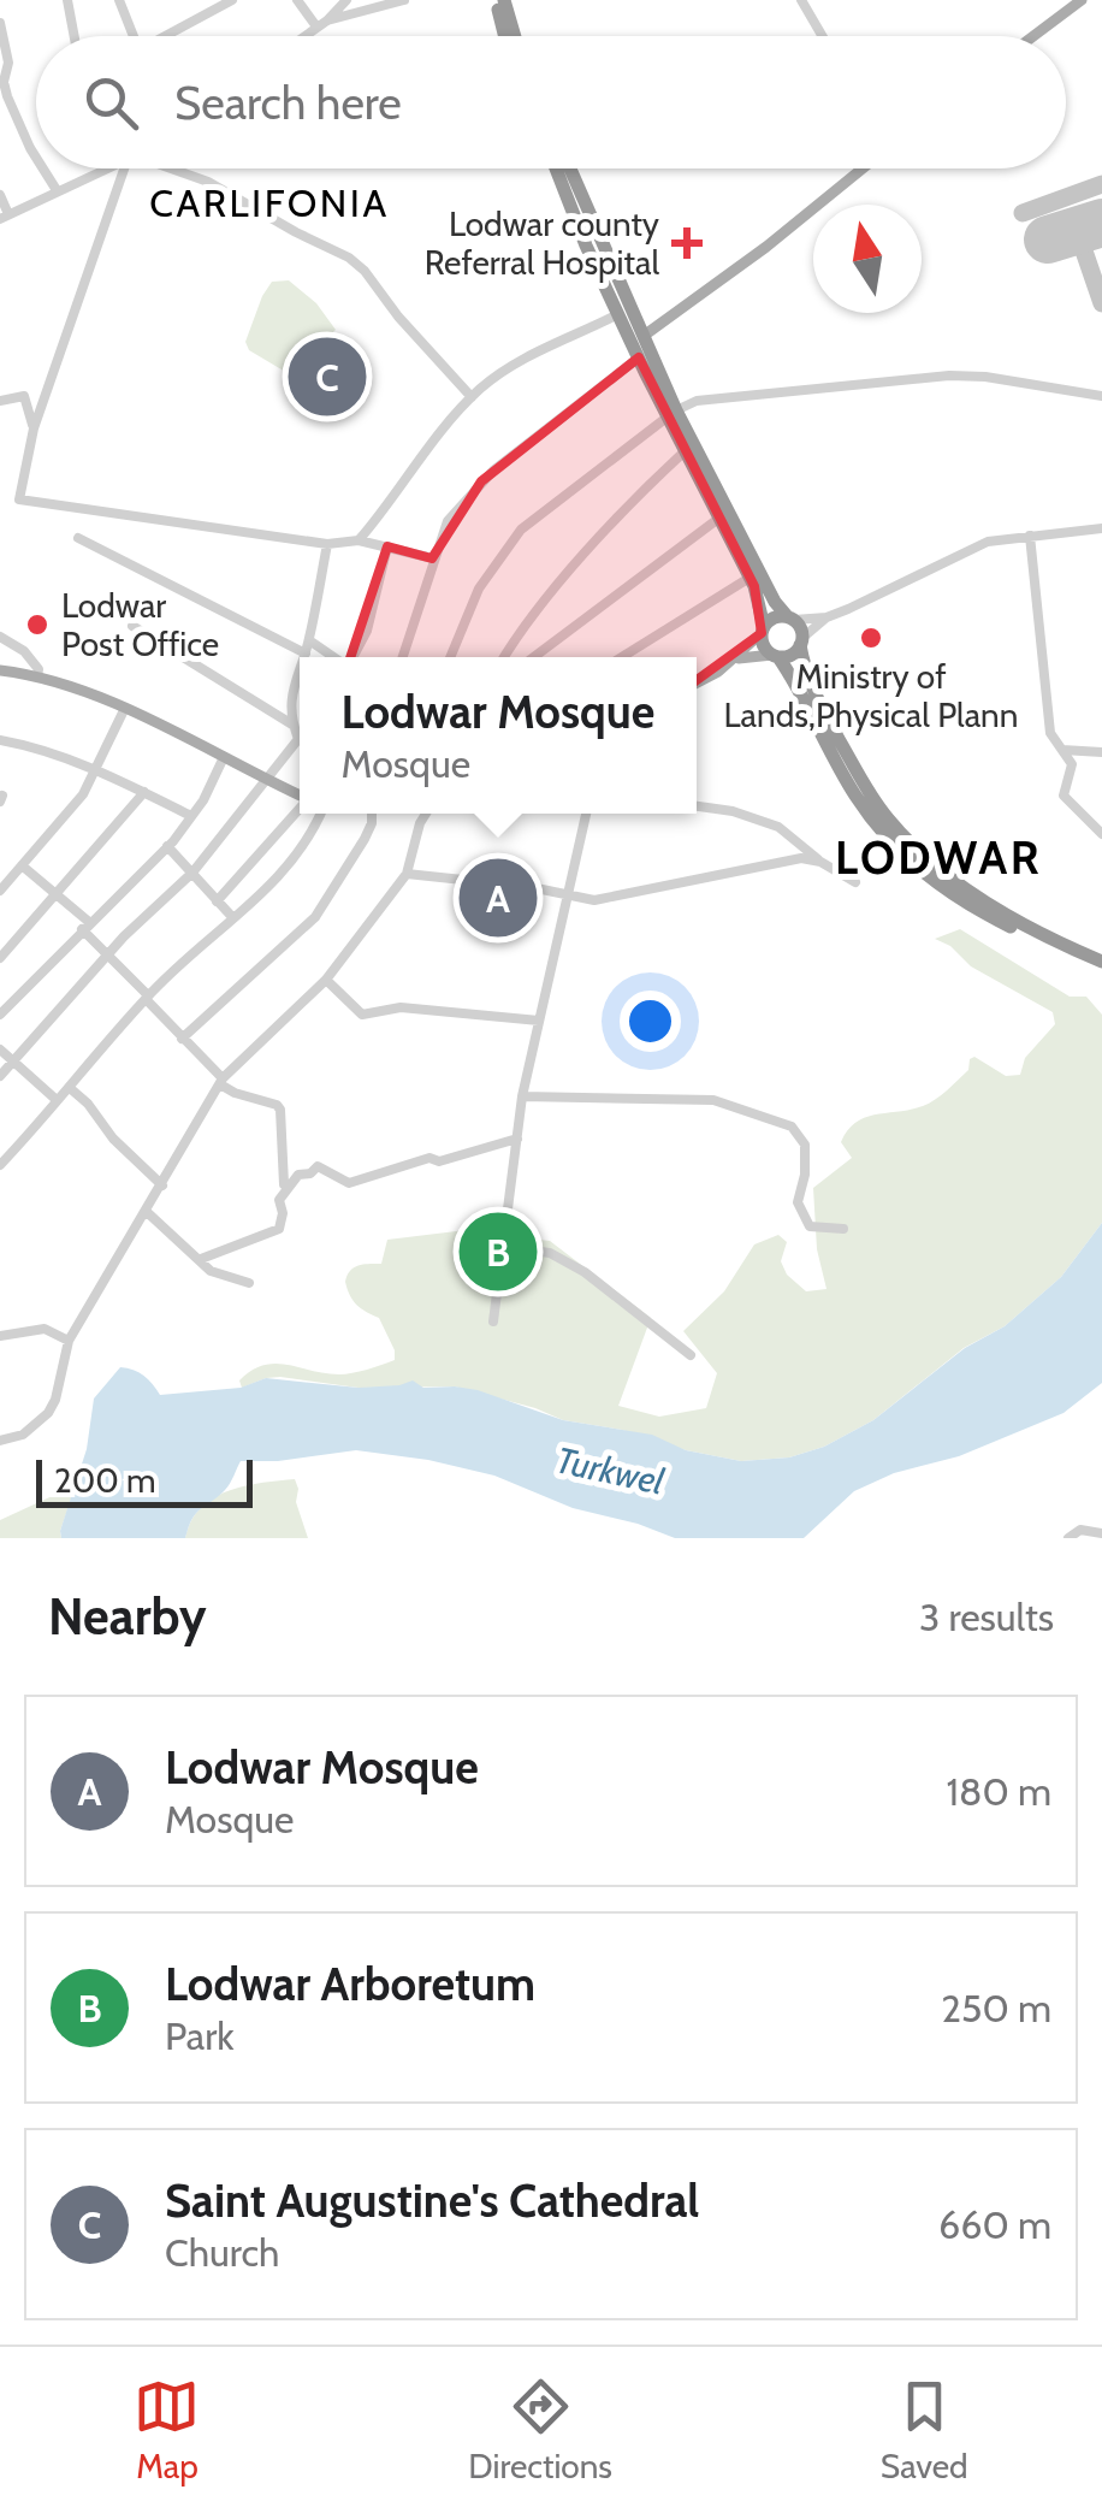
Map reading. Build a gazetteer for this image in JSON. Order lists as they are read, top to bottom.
{
  "districts": ["CARLIFONIA", "LODWAR"],
  "water": ["Turkwel"],
  "places": {
    "health": ["Lodwar county Referral Hospital"],
    "other": ["Lodwar Post Office", "Ministry of Lands,Physical Plann"]
  },
  "scale_bar": "200 m",
  "north": "top",
  "page": {
    "search": "Search here",
    "pins": ["C", "A", "B"],
    "popup": ["Lodwar Mosque", "Mosque"],
    "scale": "200 m",
    "heading": ["Nearby", "3 results"],
    "list": [
      {
        "mark": "A",
        "name": "Lodwar Mosque",
        "note": "Mosque",
        "value": "180 m"
      },
      {
        "mark": "B",
        "name": "Lodwar Arboretum",
        "note": "Park",
        "value": "250 m"
      },
      {
        "mark": "C",
        "name": "Saint Augustine's Cathedral",
        "note": "Church",
        "value": "660 m"
      }
    ],
    "nav": ["Map", "Directions", "Saved"]
  }
}
